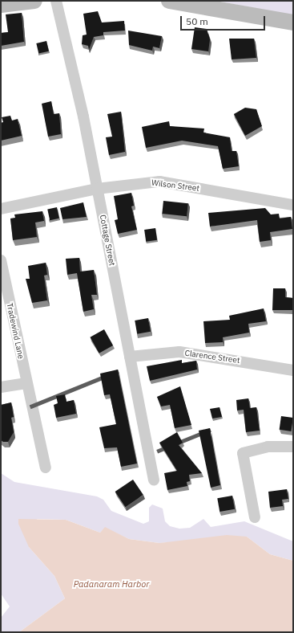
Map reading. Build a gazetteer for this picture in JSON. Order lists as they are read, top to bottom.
{
  "streets": {
    "street": [
      "Wilson Street",
      "Cottage Street",
      "Tradewind Lane",
      "Clarence Street"
    ]
  },
  "crossings": [
    ["Wilson Street", "Cottage Street"],
    ["Cottage Street", "Clarence Street"]
  ],
  "water": ["Padanaram Harbor"],
  "scale_bar": "50 m"
}
